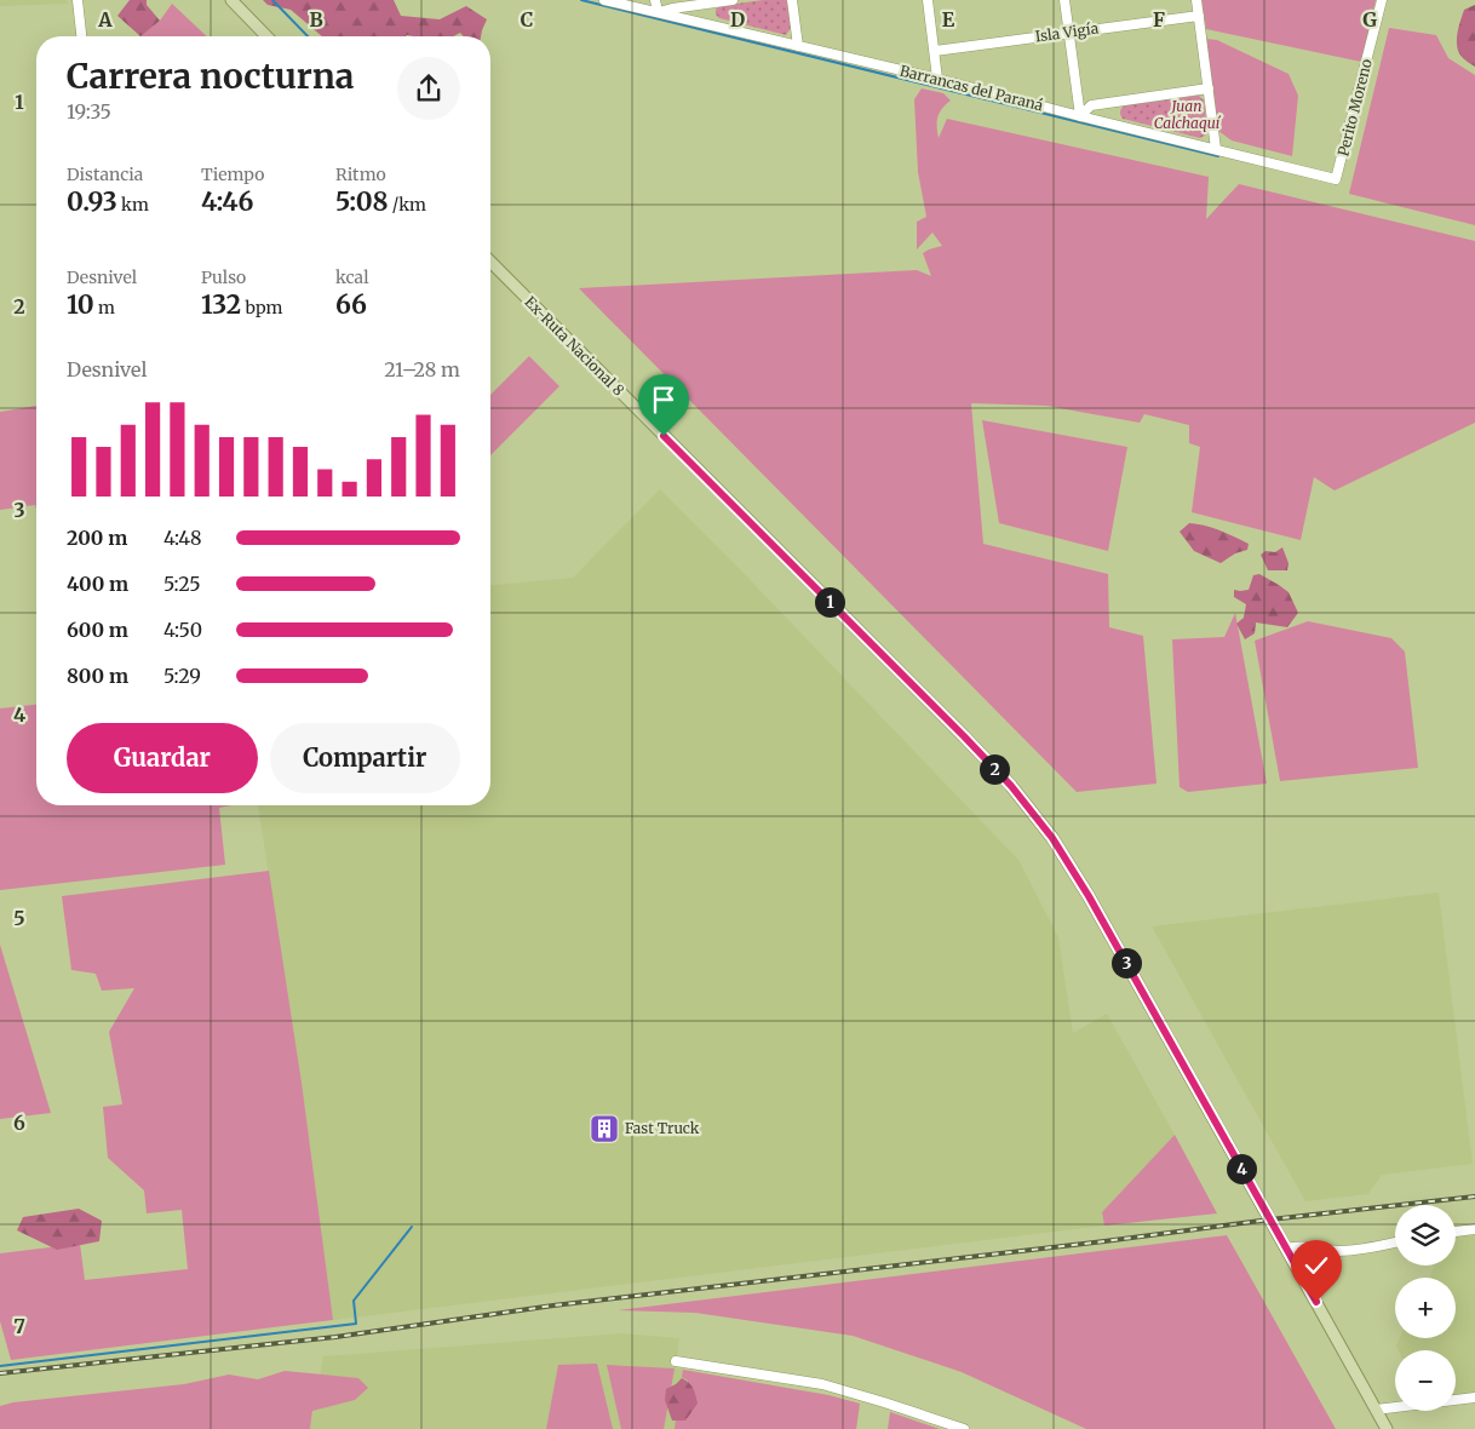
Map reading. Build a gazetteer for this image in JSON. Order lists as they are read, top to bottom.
{
  "streets": {
    "main road": ["Ex-Ruta Nacional 8"],
    "street": ["Isla Vigía", "Barrancas del Paraná", "Perito Moreno"]
  },
  "crossings": [
    ["Barrancas del Paraná", "Perito Moreno"]
  ],
  "parks": ["Juan Calchaquí"],
  "places": {
    "building": ["Fast Truck"]
  },
  "page": {
    "heading": ["Carrera nocturna", "19:35"],
    "stats": [
      ["Distancia", "0.93 km"],
      ["Tiempo", "4:46"],
      ["Ritmo", "5:08 /km"],
      ["Desnivel", "10 m"],
      ["Pulso", "132 bpm"],
      ["kcal", "66"]
    ],
    "chart": ["Desnivel", "21–28 m"],
    "list": [
      {
        "name": "200 m",
        "note": "4:48"
      },
      {
        "name": "400 m",
        "note": "5:25"
      },
      {
        "name": "600 m",
        "note": "4:50"
      },
      {
        "name": "800 m",
        "note": "5:29"
      }
    ],
    "pins": [
      "1",
      "2",
      "3",
      "4"
    ],
    "buttons": ["Guardar", "Compartir"],
    "map_buttons": ["+", "−"]
  },
  "grid": {
    "columns": [
      "A",
      "B",
      "C",
      "D",
      "E",
      "F",
      "G"
    ],
    "rows": [
      "1",
      "2",
      "3",
      "4",
      "5",
      "6",
      "7"
    ]
  }
}
